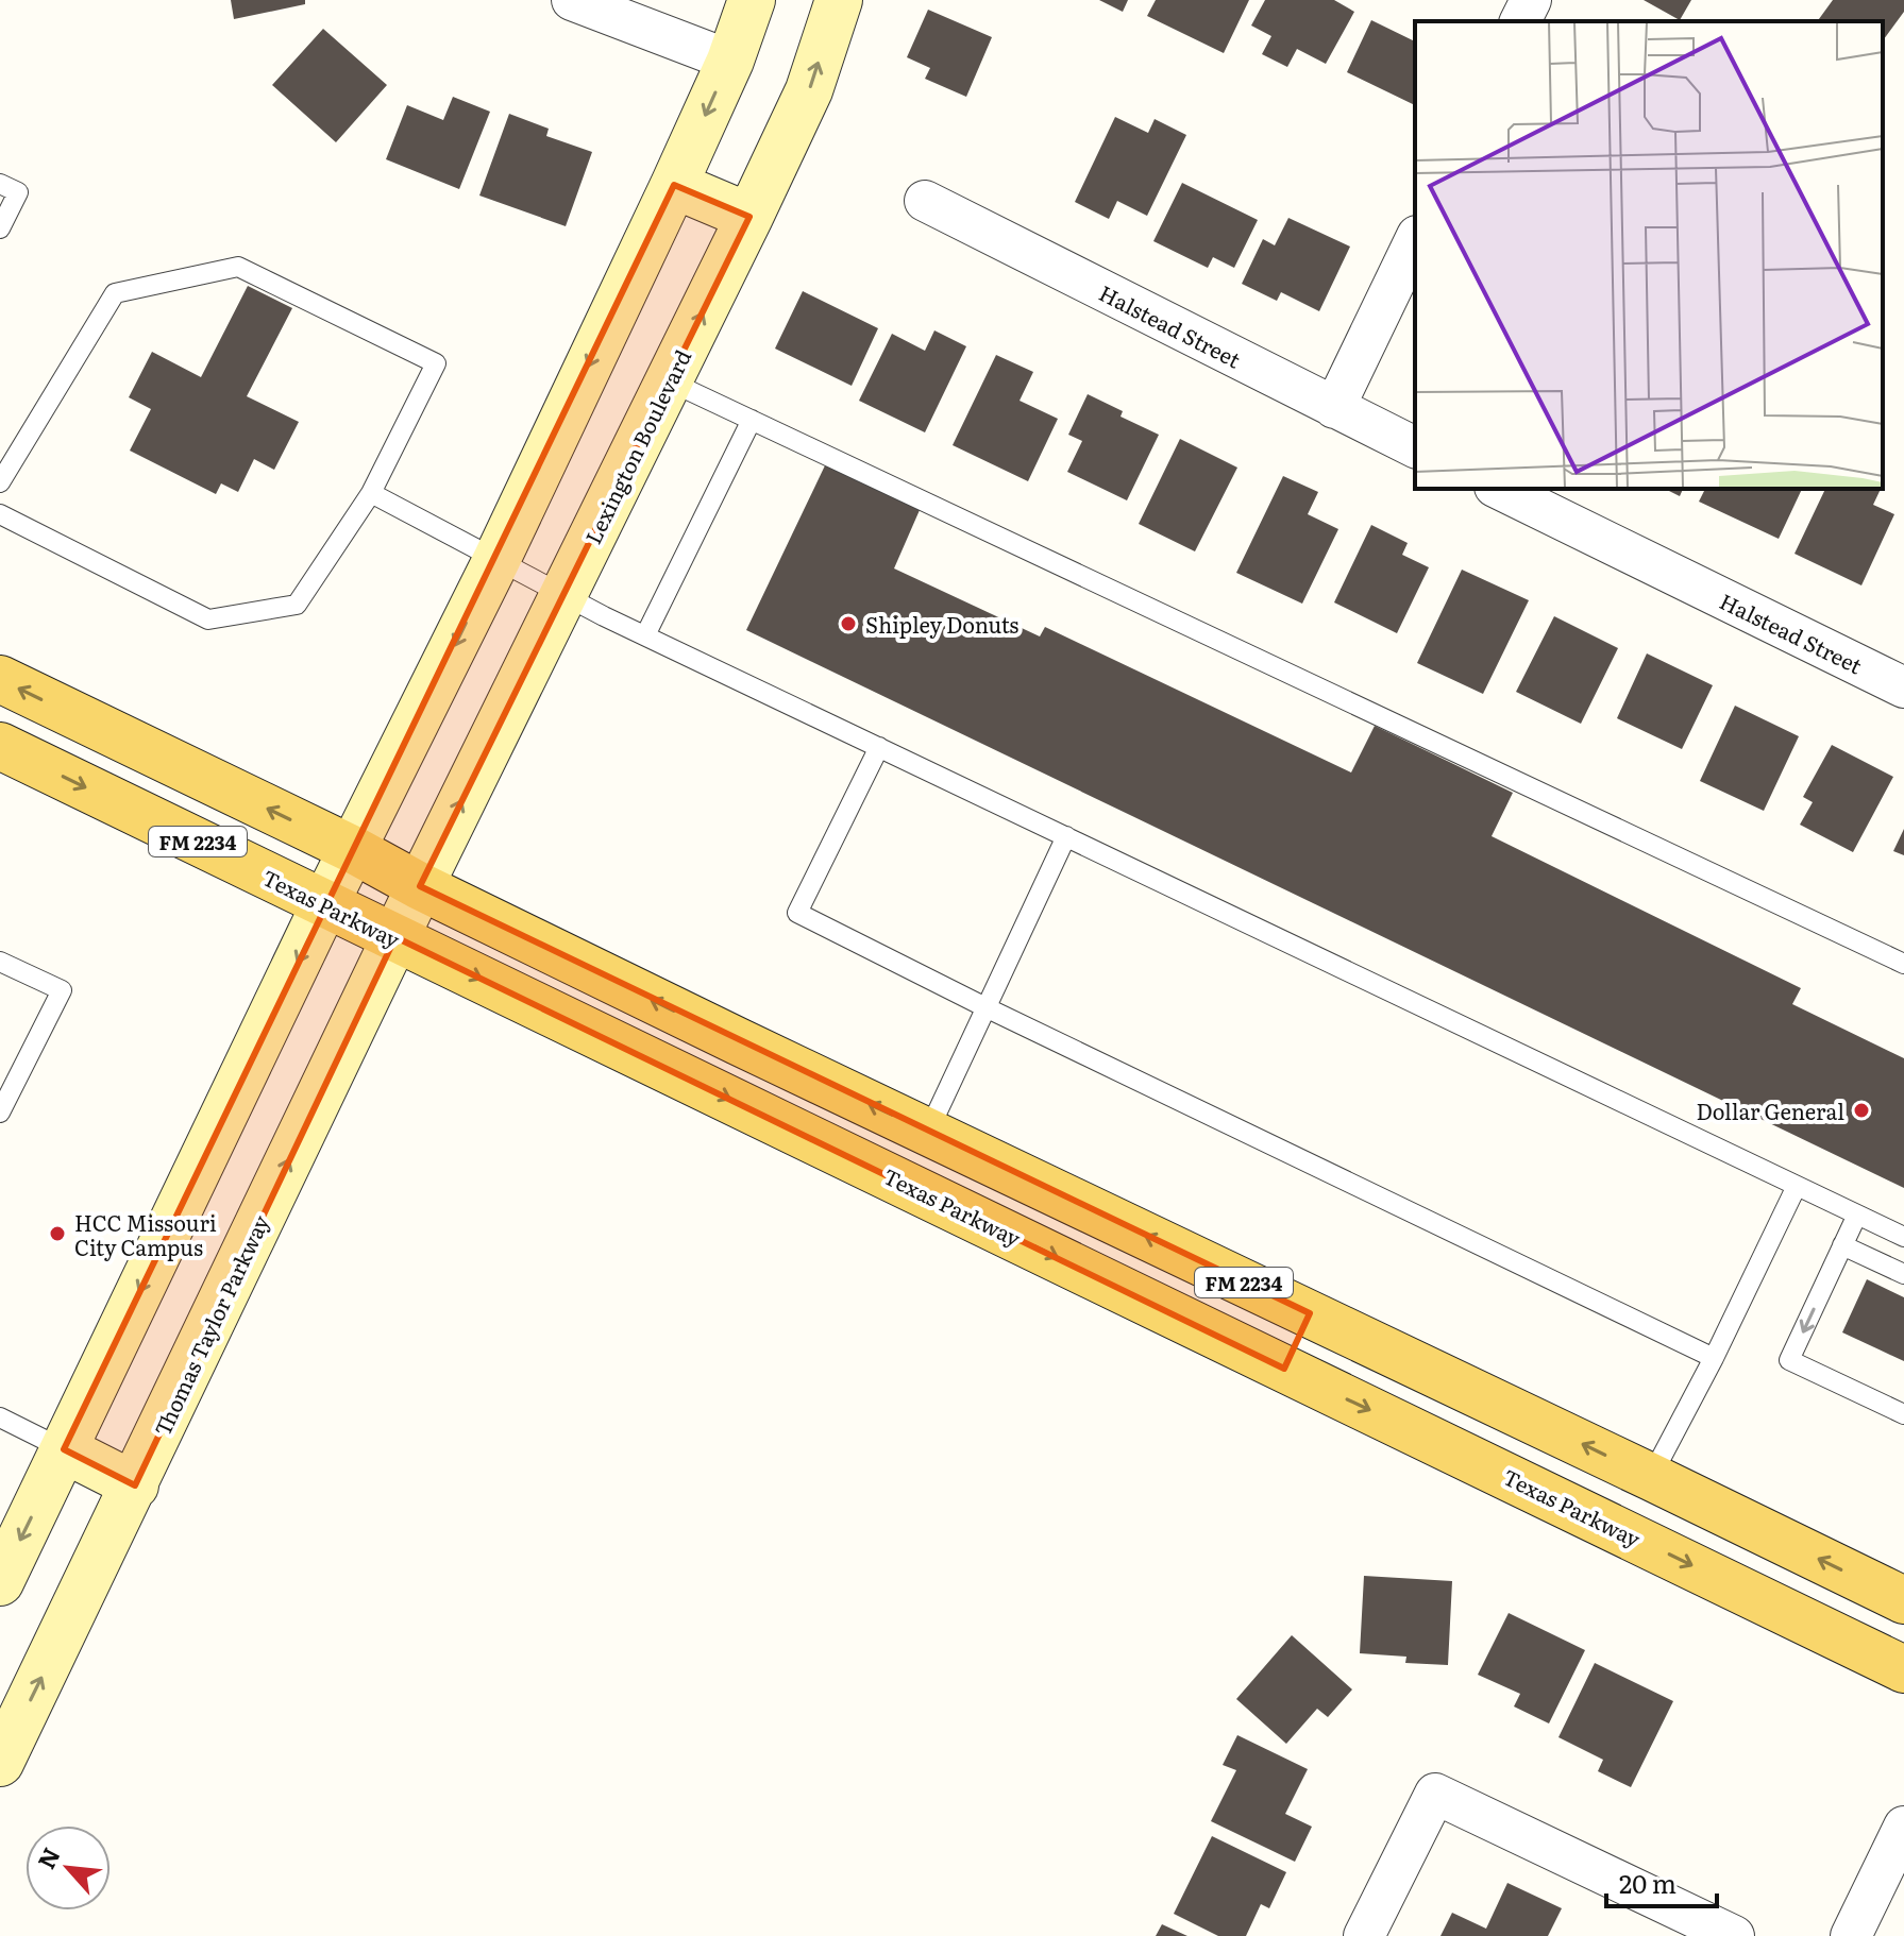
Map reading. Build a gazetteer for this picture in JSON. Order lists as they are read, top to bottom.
{
  "streets": {
    "main road": ["FM 2234", "Texas Parkway"],
    "street": ["Halstead Street", "Lexington Boulevard", "Thomas Taylor Parkway"]
  },
  "crossings": [
    ["Lexington Boulevard", "FM 2234"],
    ["Lexington Boulevard", "Thomas Taylor Parkway"],
    ["FM 2234", "Thomas Taylor Parkway"],
    ["Texas Parkway", "Thomas Taylor Parkway"]
  ],
  "places": ["Shipley Donuts", "Dollar General", "HCC Missouri City Campus"],
  "scale_bar": "20 m",
  "north": "top left"
}
